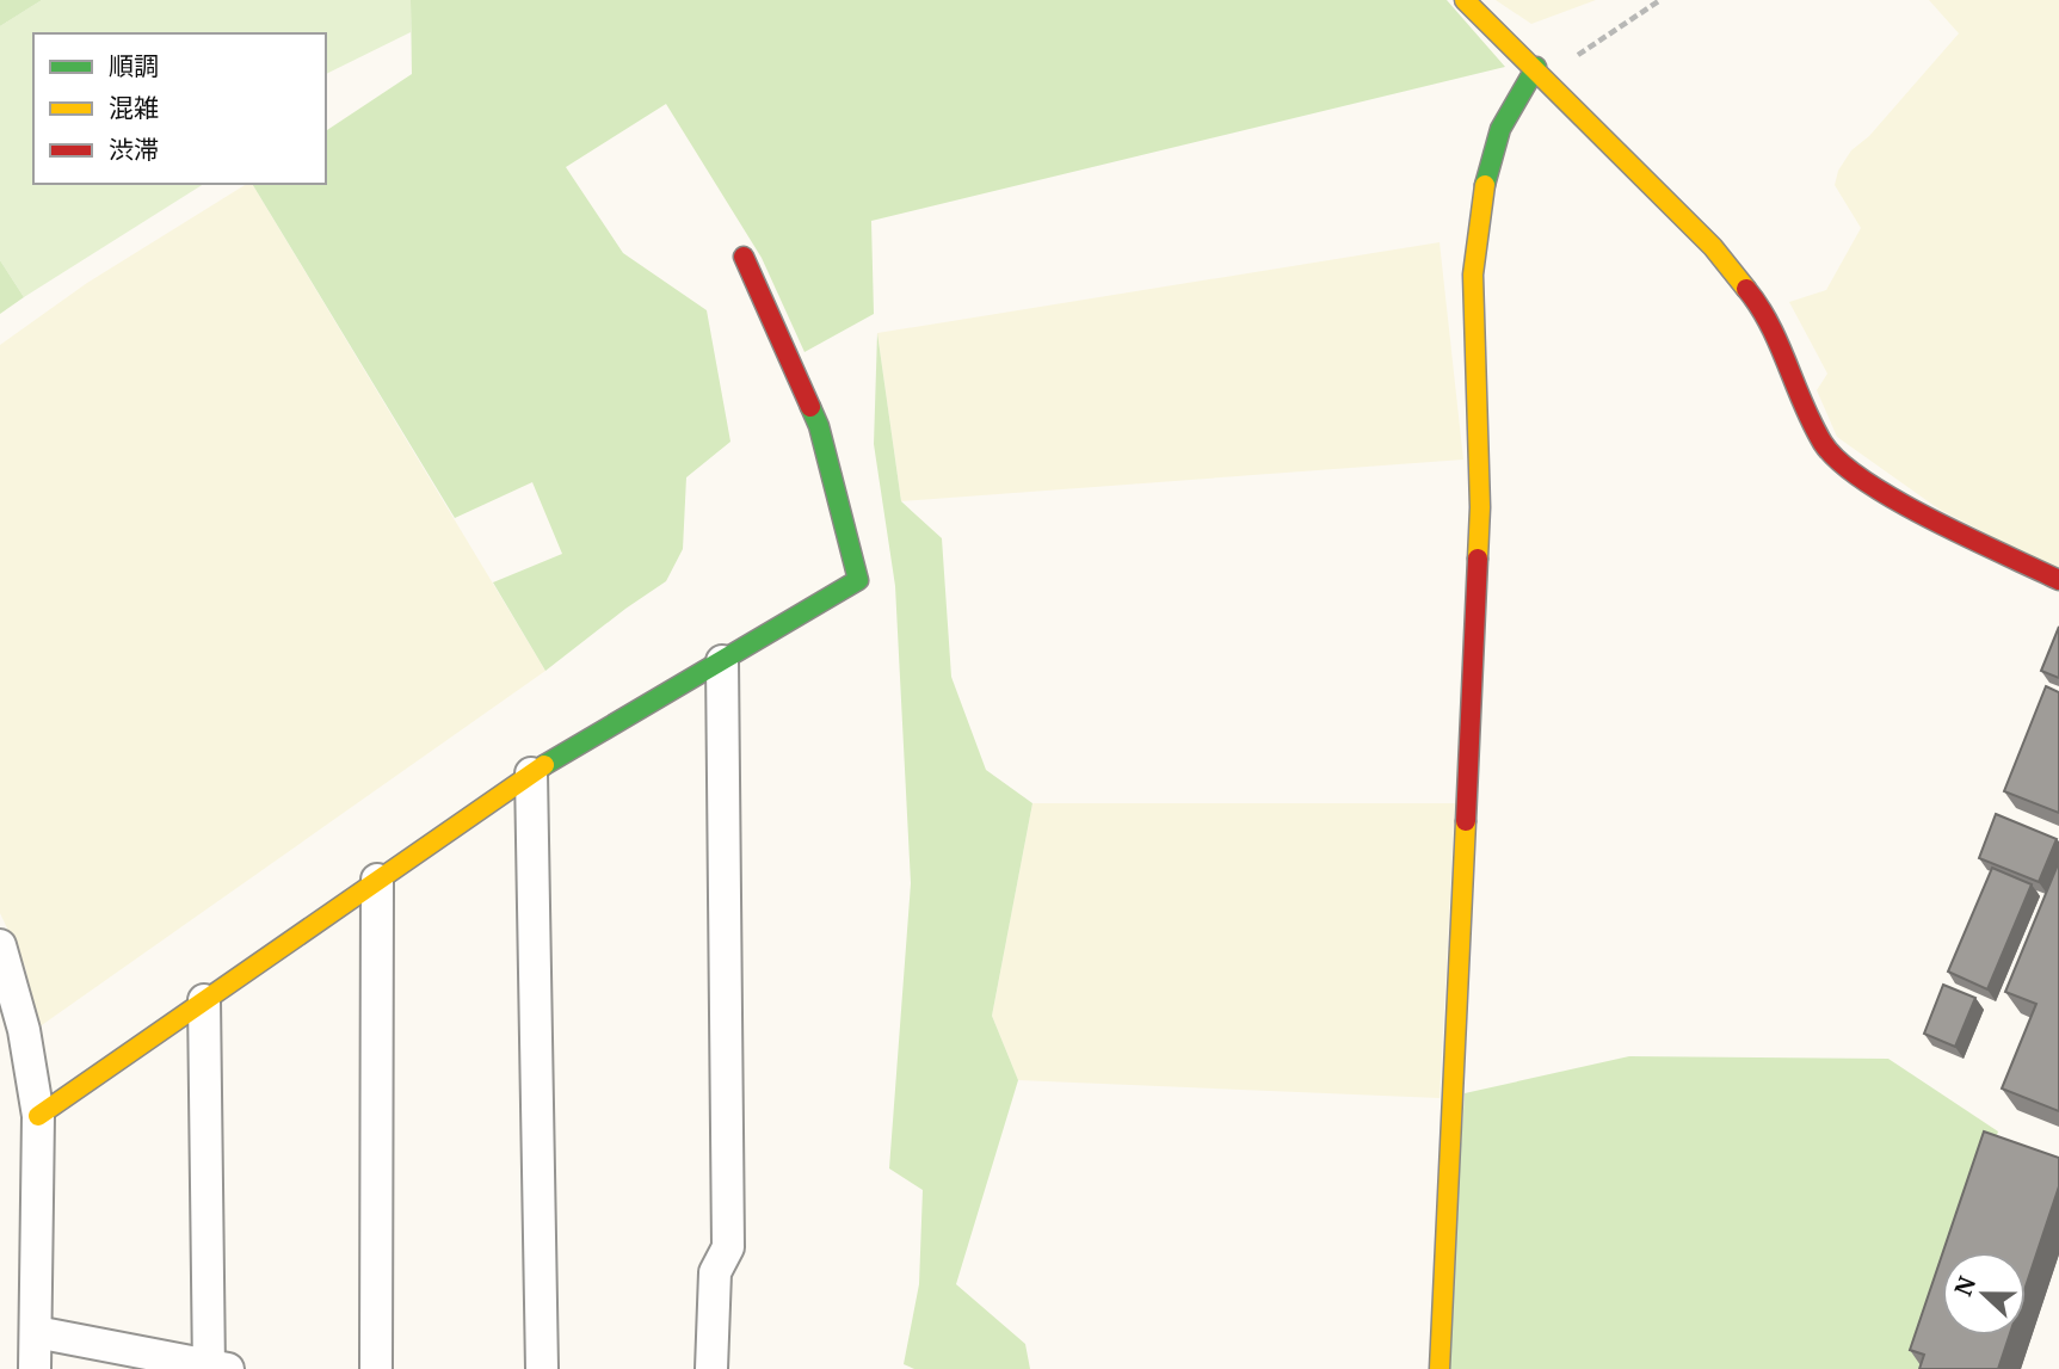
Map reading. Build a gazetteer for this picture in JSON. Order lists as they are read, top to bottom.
{
  "legend": ["順調", "混雑", "渋滞"],
  "north": "left"
}
